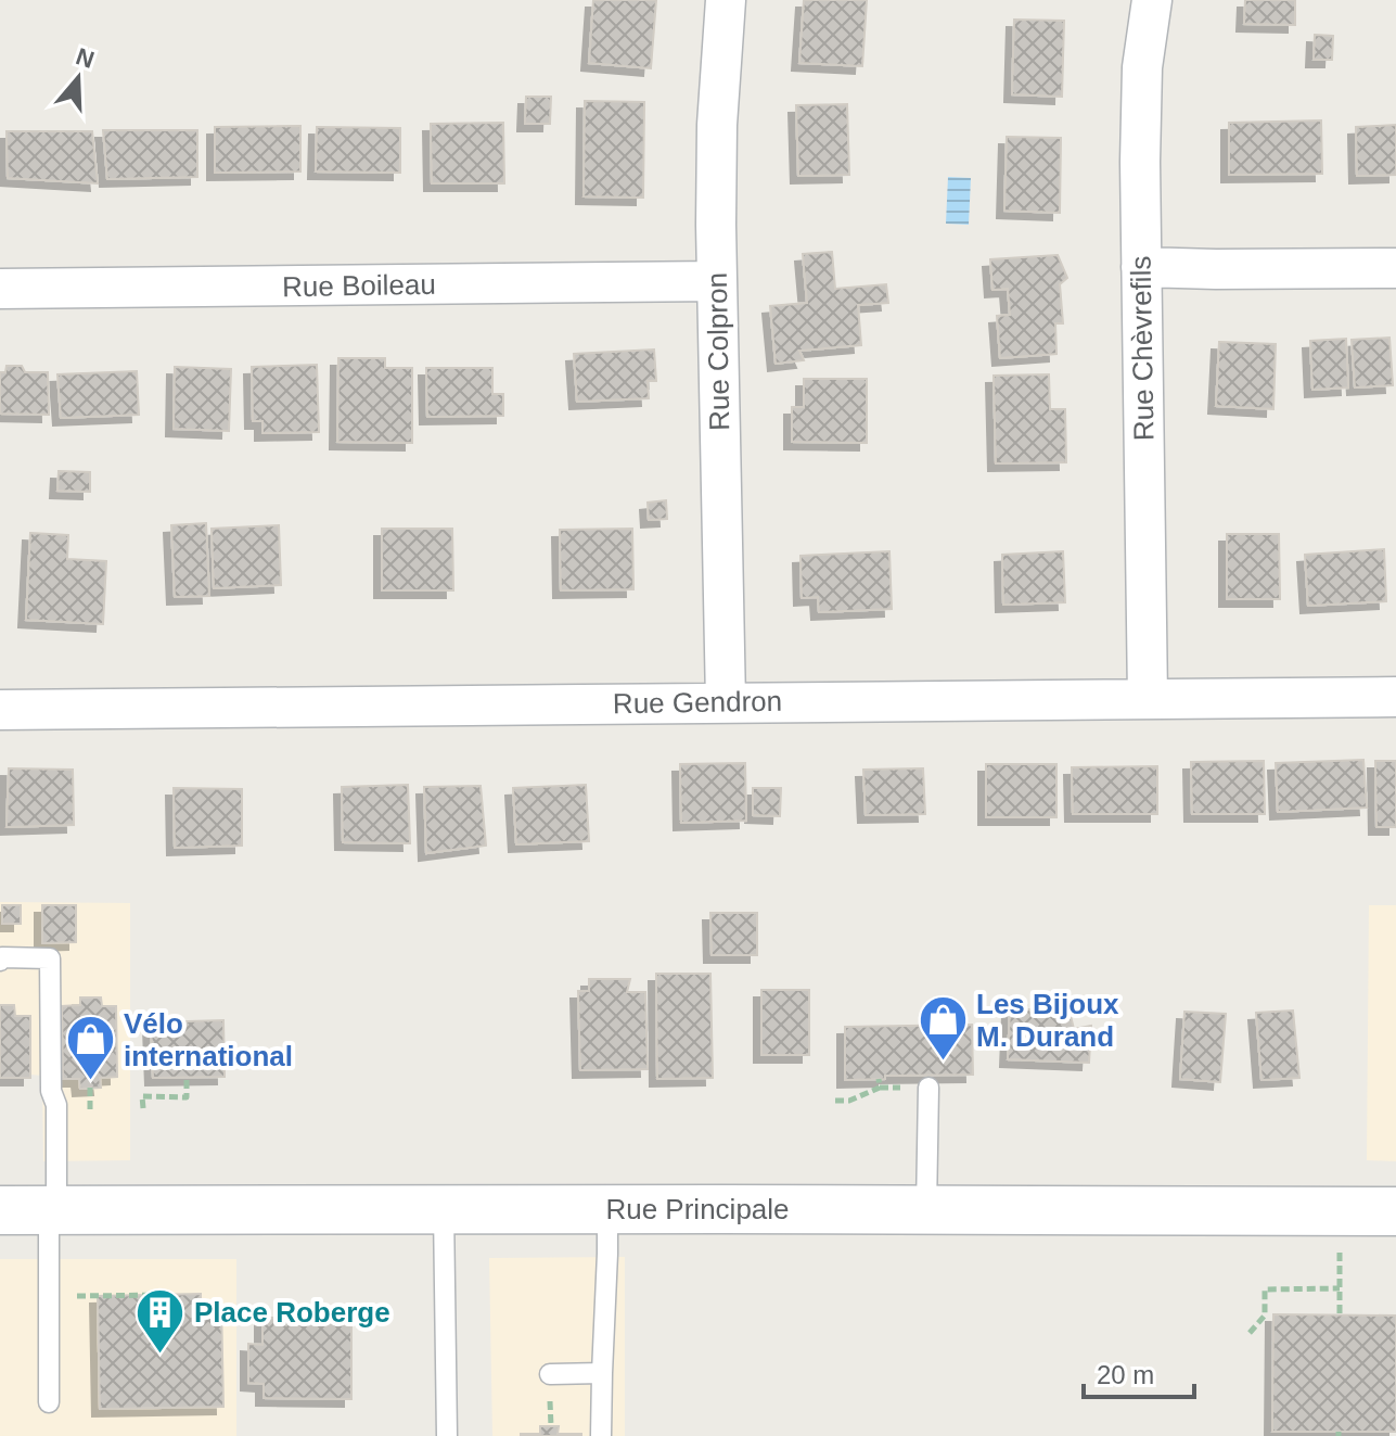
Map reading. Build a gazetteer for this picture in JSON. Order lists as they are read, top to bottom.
{
  "streets": {
    "street": [
      "Rue Boileau",
      "Rue Chèvrefils",
      "Rue Colpron",
      "Rue Gendron",
      "Rue Principale"
    ]
  },
  "crossings": [
    ["Rue Boileau", "Rue Colpron"],
    ["Rue Chèvrefils", "Rue Gendron"],
    ["Rue Colpron", "Rue Gendron"]
  ],
  "places": {
    "shop": ["Les Bijoux M. Durand", "Vélo international"],
    "building": ["Place Roberge"]
  },
  "scale_bar": "20 m",
  "north": "top"
}
